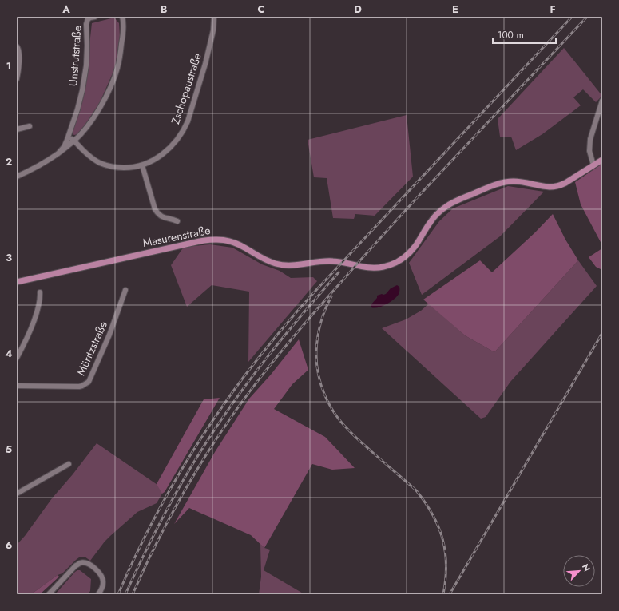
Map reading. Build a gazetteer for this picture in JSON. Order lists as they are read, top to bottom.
{
  "streets": {
    "main road": ["Masurenstraße"],
    "street": ["Unstrutstraße", "Zschopaustraße", "Müritzstraße"]
  },
  "crossings": [
    ["Unstrutstraße", "Zschopaustraße"]
  ],
  "scale_bar": "100 m",
  "north": "top right",
  "grid": {
    "columns": [
      "A",
      "B",
      "C",
      "D",
      "E",
      "F"
    ],
    "rows": [
      "1",
      "2",
      "3",
      "4",
      "5",
      "6"
    ]
  }
}
